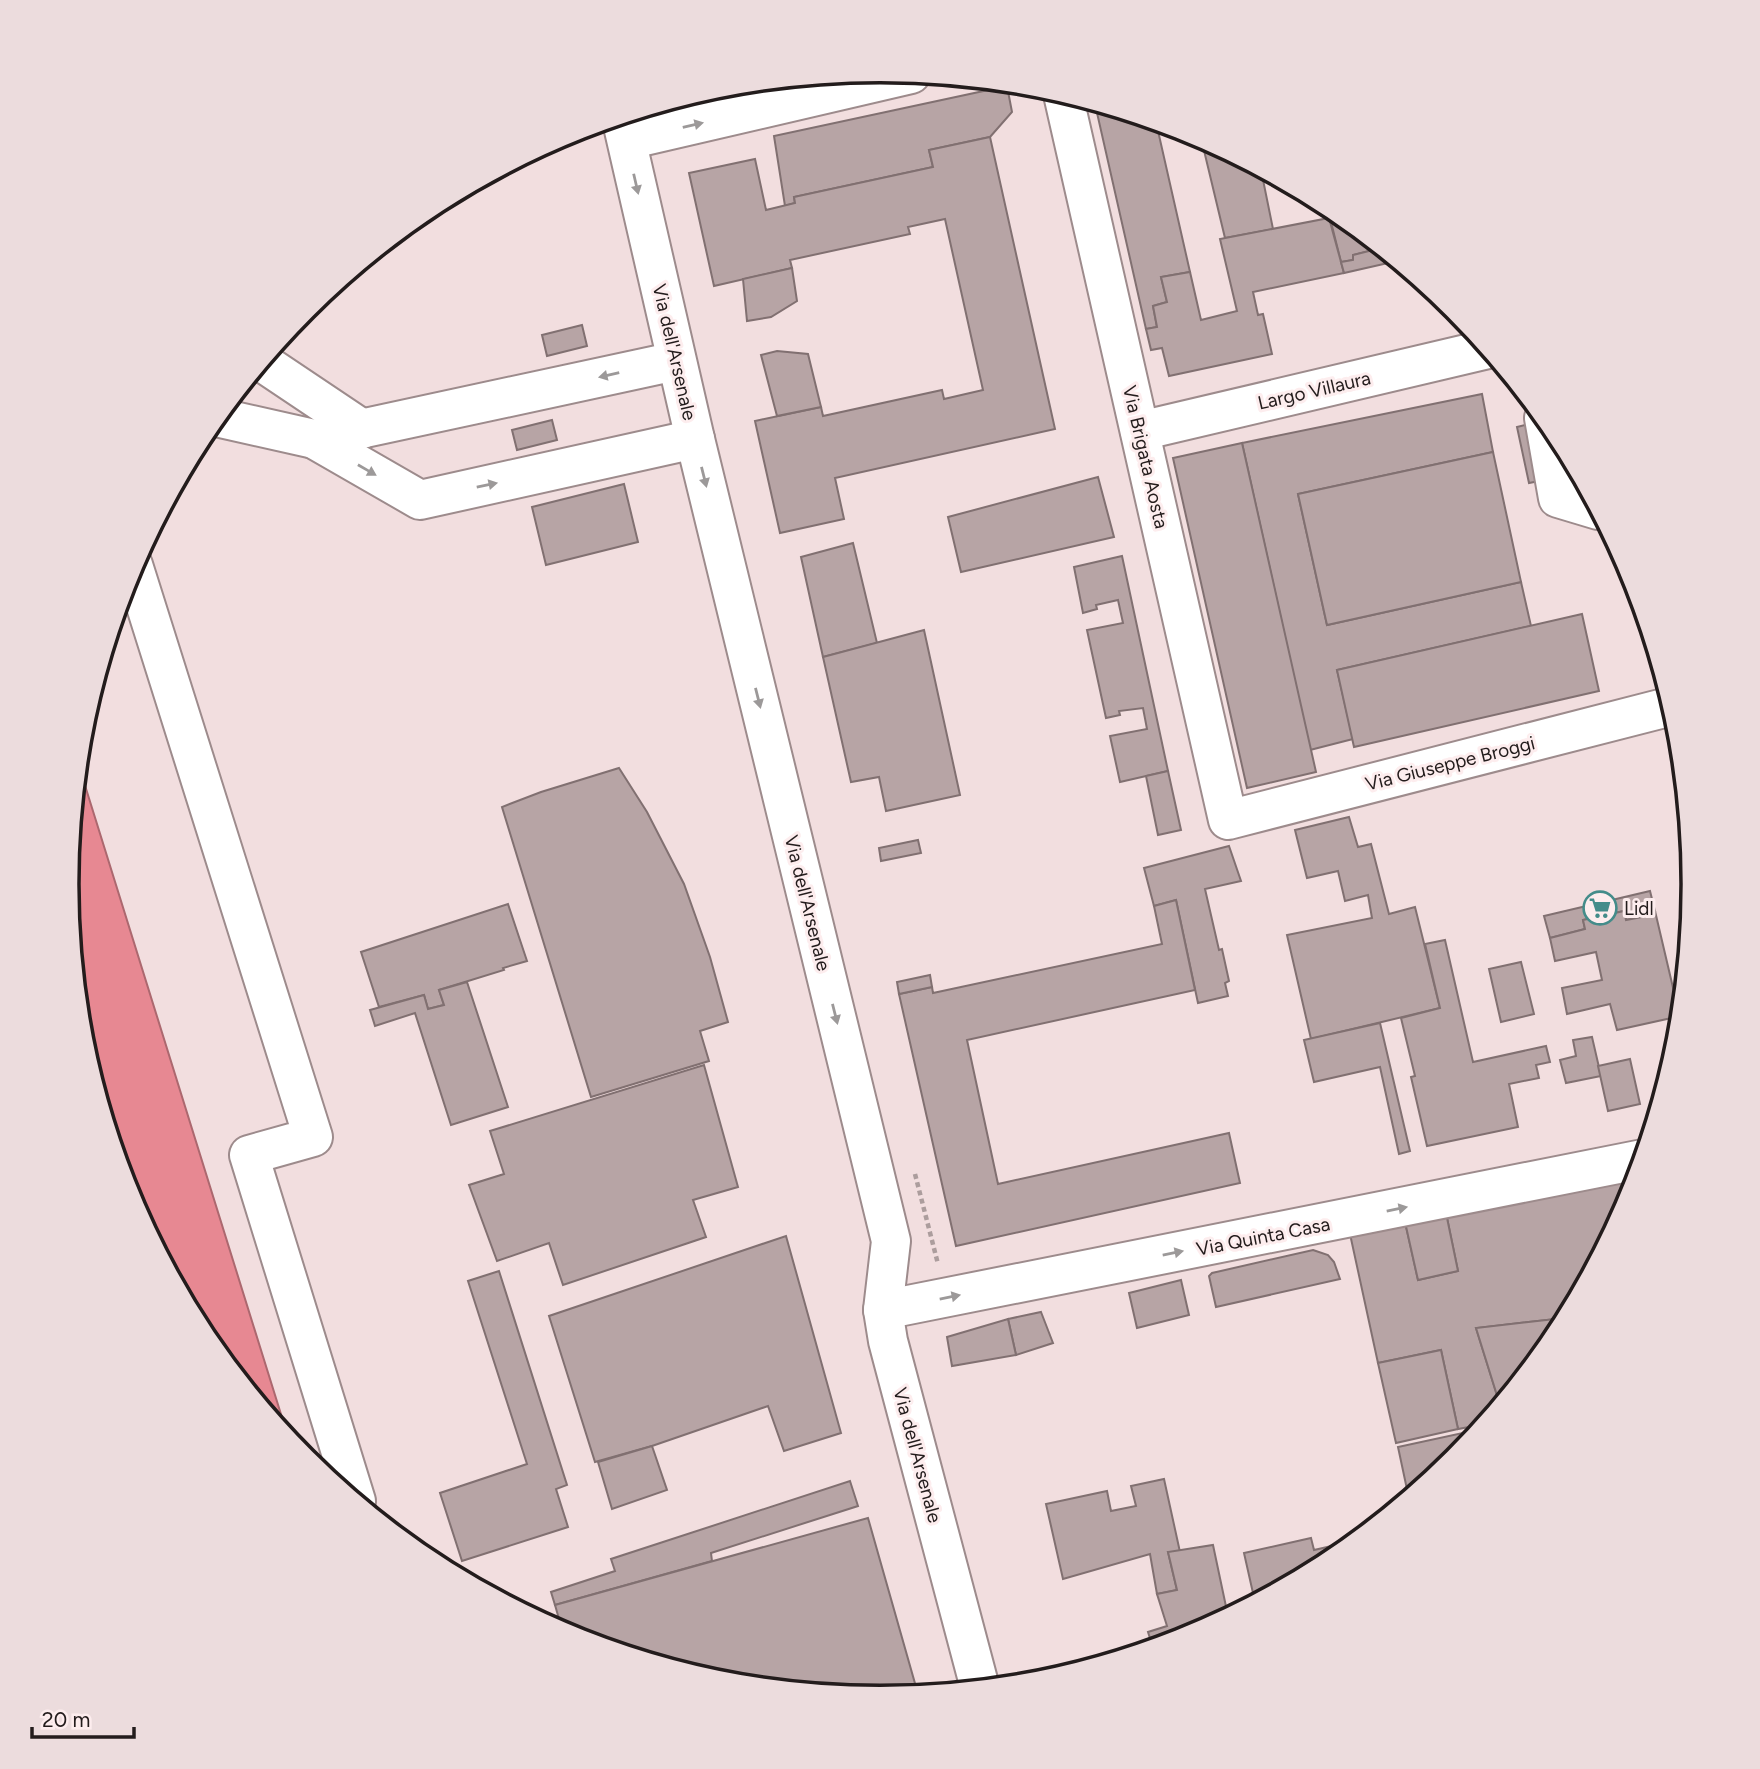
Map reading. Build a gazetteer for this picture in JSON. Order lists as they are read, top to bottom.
{
  "streets": {
    "street": [
      "Via dell'Arsenale",
      "Largo Villaura",
      "Via Brigata Aosta",
      "Via Giuseppe Broggi",
      "Via Quinta Casa"
    ]
  },
  "crossings": [
    ["Via dell'Arsenale", "Via Quinta Casa"],
    ["Largo Villaura", "Via Brigata Aosta"],
    ["Via Brigata Aosta", "Via Giuseppe Broggi"]
  ],
  "one_way": ["Via dell'Arsenale", "Via Quinta Casa"],
  "places": {
    "supermarket": ["Lidl"]
  },
  "scale_bar": "20 m"
}
